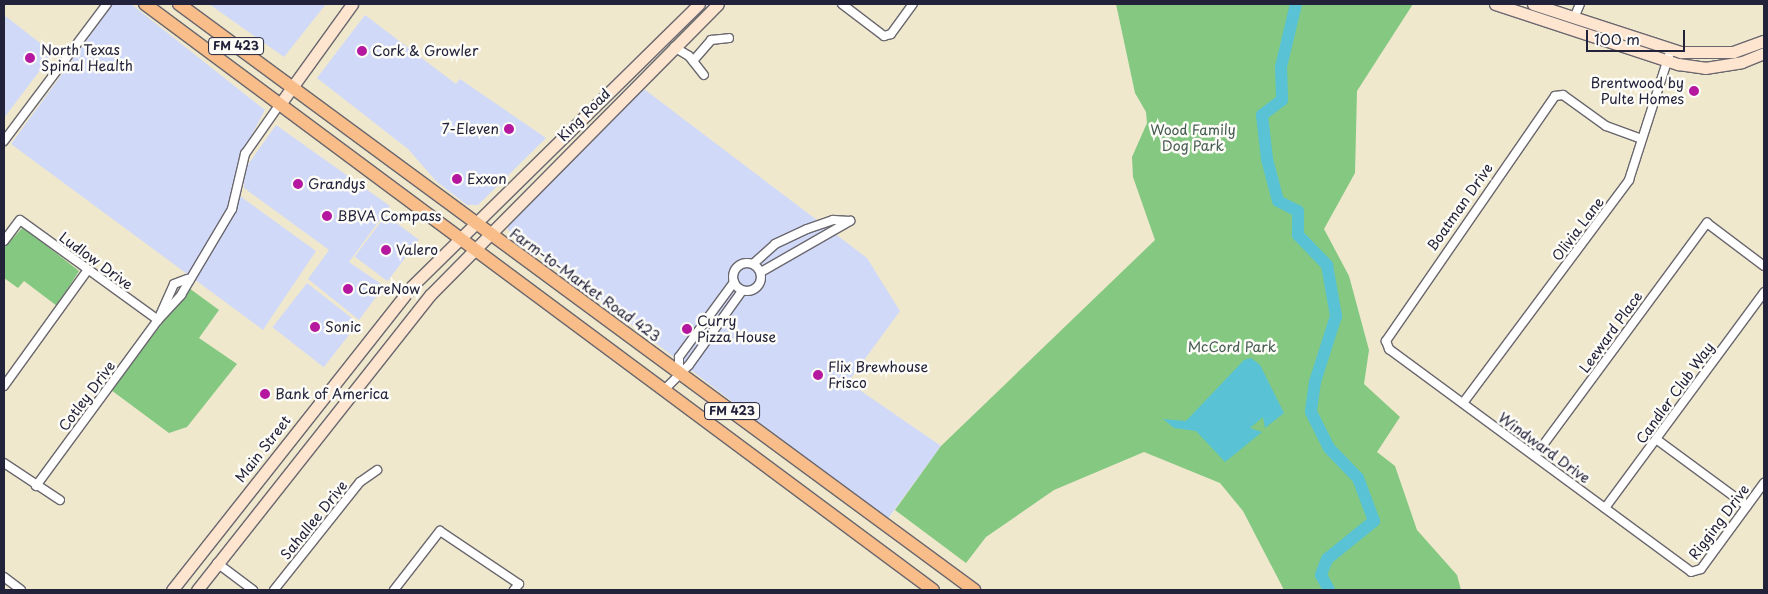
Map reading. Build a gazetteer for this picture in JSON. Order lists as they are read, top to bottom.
{
  "streets": {
    "main road": ["FM 423", "Farm-to-Market Road 423"],
    "street": [
      "King Road",
      "Boatman Drive",
      "Olivia Lane",
      "Ludlow Drive",
      "Leeward Place",
      "Candler Club Way",
      "Cotley Drive",
      "Windward Drive",
      "Main Street",
      "Sahallee Drive",
      "Rigging Drive"
    ]
  },
  "crossings": [
    ["FM 423", "King Road"],
    ["FM 423", "Main Street"],
    ["King Road", "Farm-to-Market Road 423"],
    ["King Road", "Main Street"],
    ["Boatman Drive", "Olivia Lane"],
    ["Boatman Drive", "Windward Drive"],
    ["Olivia Lane", "Windward Drive"],
    ["Ludlow Drive", "Cotley Drive"],
    ["Leeward Place", "Windward Drive"],
    ["Candler Club Way", "Windward Drive"],
    ["Windward Drive", "Rigging Drive"]
  ],
  "parks": ["Wood Family Dog Park", "McCord Park"],
  "places": [
    "Cork & Growler",
    "North Texas Spinal Health",
    "Brentwood by Pulte Homes",
    "7-Eleven",
    "Exxon",
    "Grandys",
    "BBVA Compass",
    "Valero",
    "CareNow",
    "Sonic",
    "Curry Pizza House",
    "Flix Brewhouse Frisco",
    "Bank of America"
  ],
  "scale_bar": "100 m"
}
